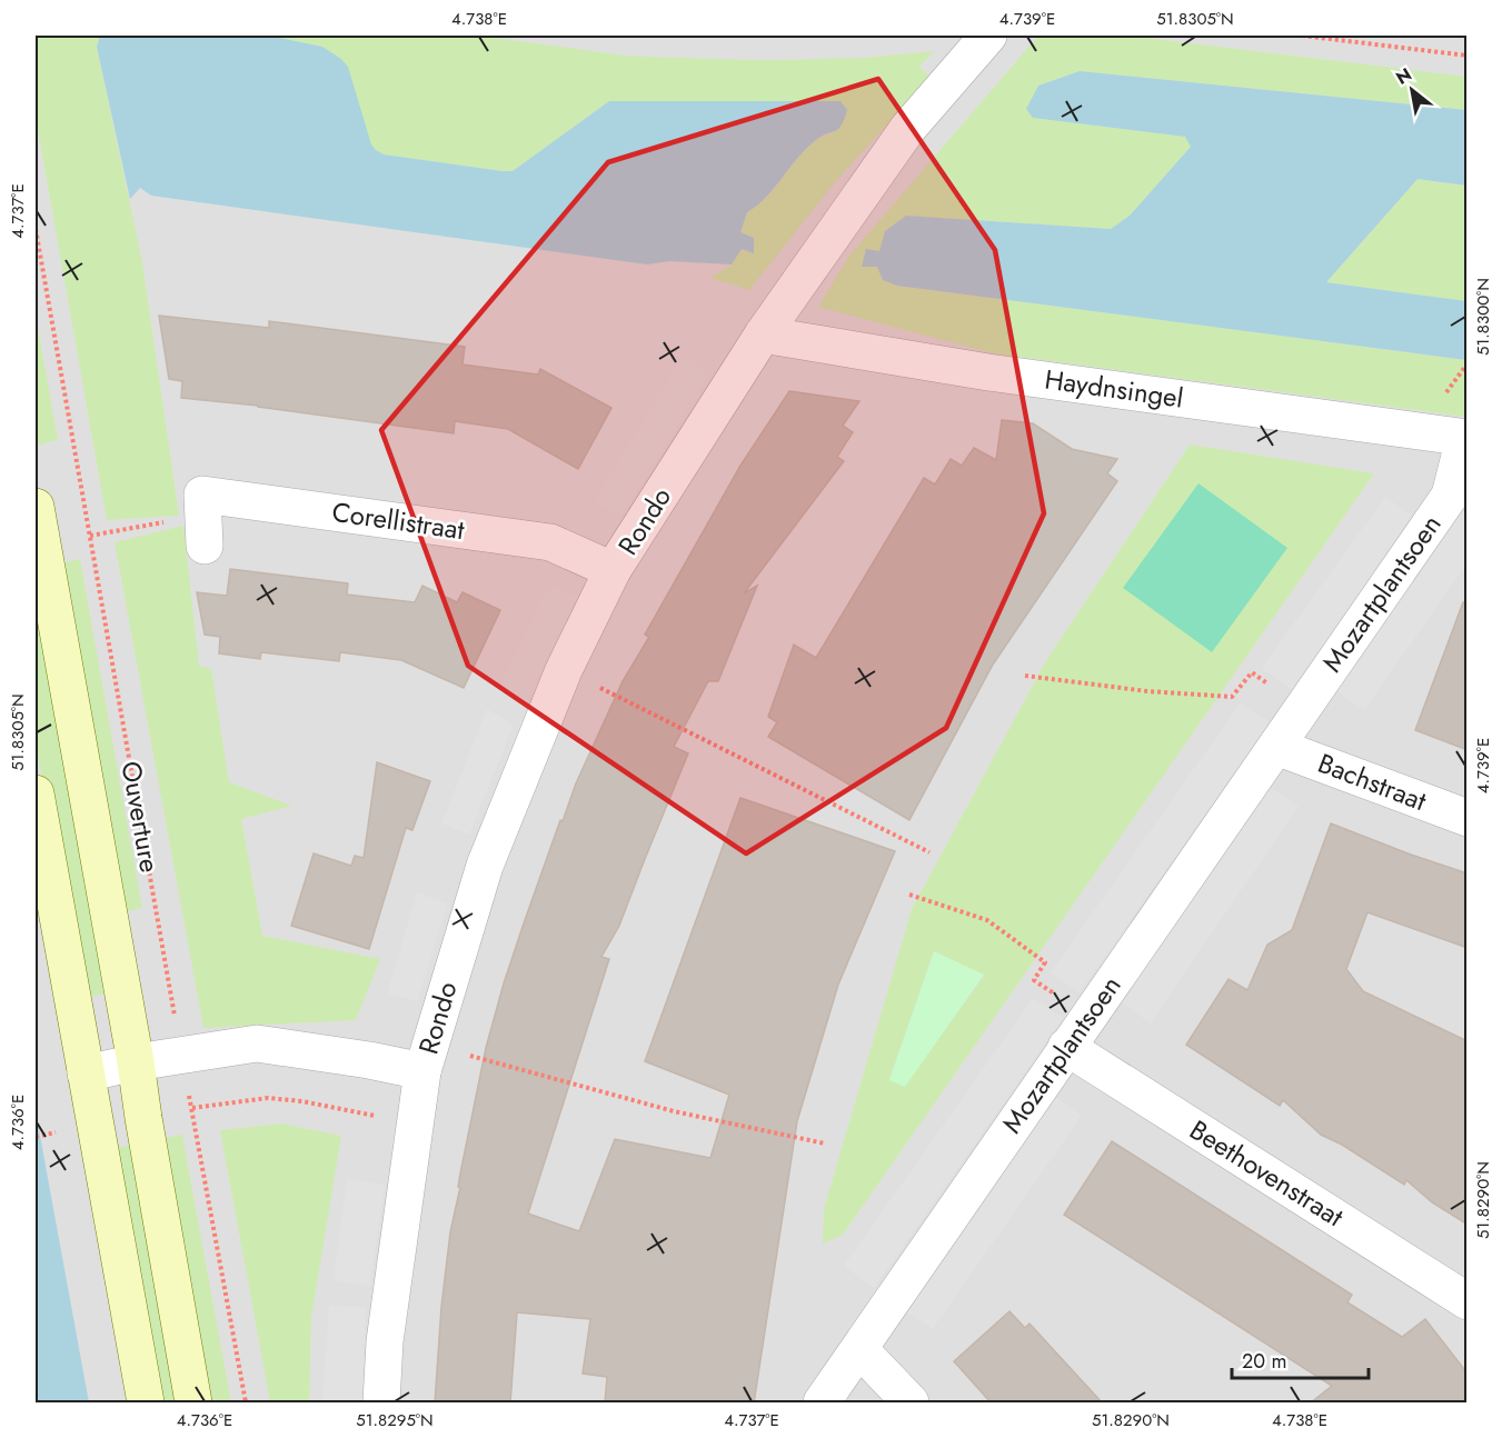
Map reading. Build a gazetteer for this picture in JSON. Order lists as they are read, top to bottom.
{
  "streets": {
    "street": [
      "Haydnsingel",
      "Corellistraat",
      "Rondo",
      "Mozartplantsoen",
      "Bachstraat",
      "Ouverture",
      "Beethovenstraat"
    ]
  },
  "crossings": [
    ["Haydnsingel", "Rondo"],
    ["Haydnsingel", "Mozartplantsoen"],
    ["Corellistraat", "Rondo"],
    ["Rondo", "Ouverture"],
    ["Mozartplantsoen", "Bachstraat"],
    ["Mozartplantsoen", "Beethovenstraat"]
  ],
  "scale_bar": "20 m",
  "north": "top left",
  "coordinates": [
    "4.738°E",
    "4.739°E",
    "51.8305°N",
    "4.737°E",
    "51.8300°N",
    "4.736°E",
    "51.8290°N",
    "51.8295°N"
  ]
}
